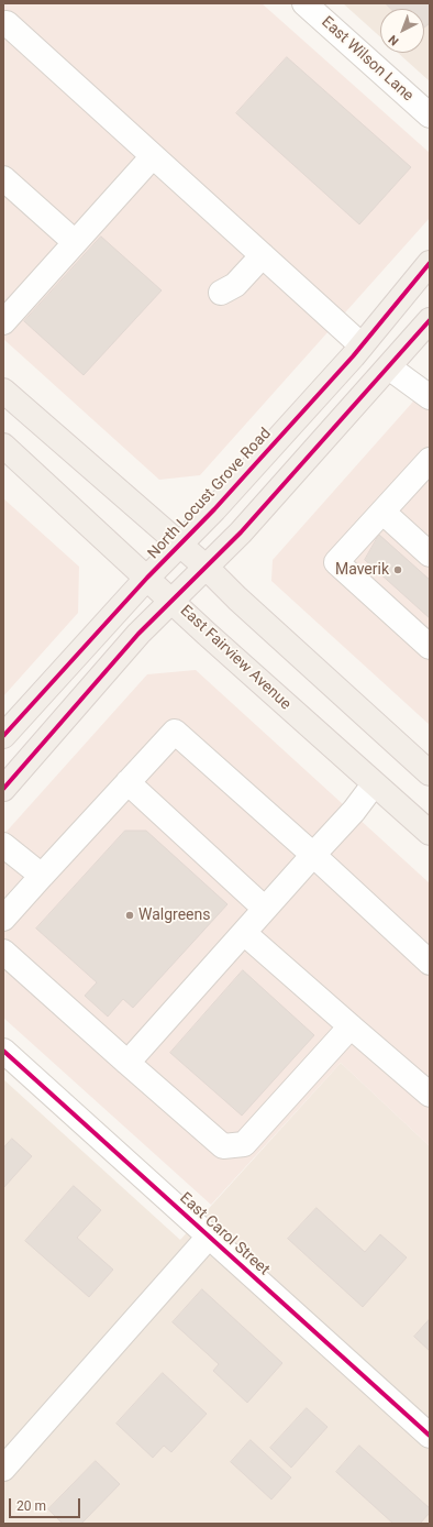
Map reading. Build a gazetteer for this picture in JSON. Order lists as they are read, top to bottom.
{
  "streets": {
    "main road": ["North Locust Grove Road", "East Fairview Avenue"],
    "street": ["East Wilson Lane", "East Carol Street"]
  },
  "crossings": [
    ["North Locust Grove Road", "East Fairview Avenue"]
  ],
  "places": ["Maverik", "Walgreens"],
  "scale_bar": "20 m",
  "north": "bottom left"
}
